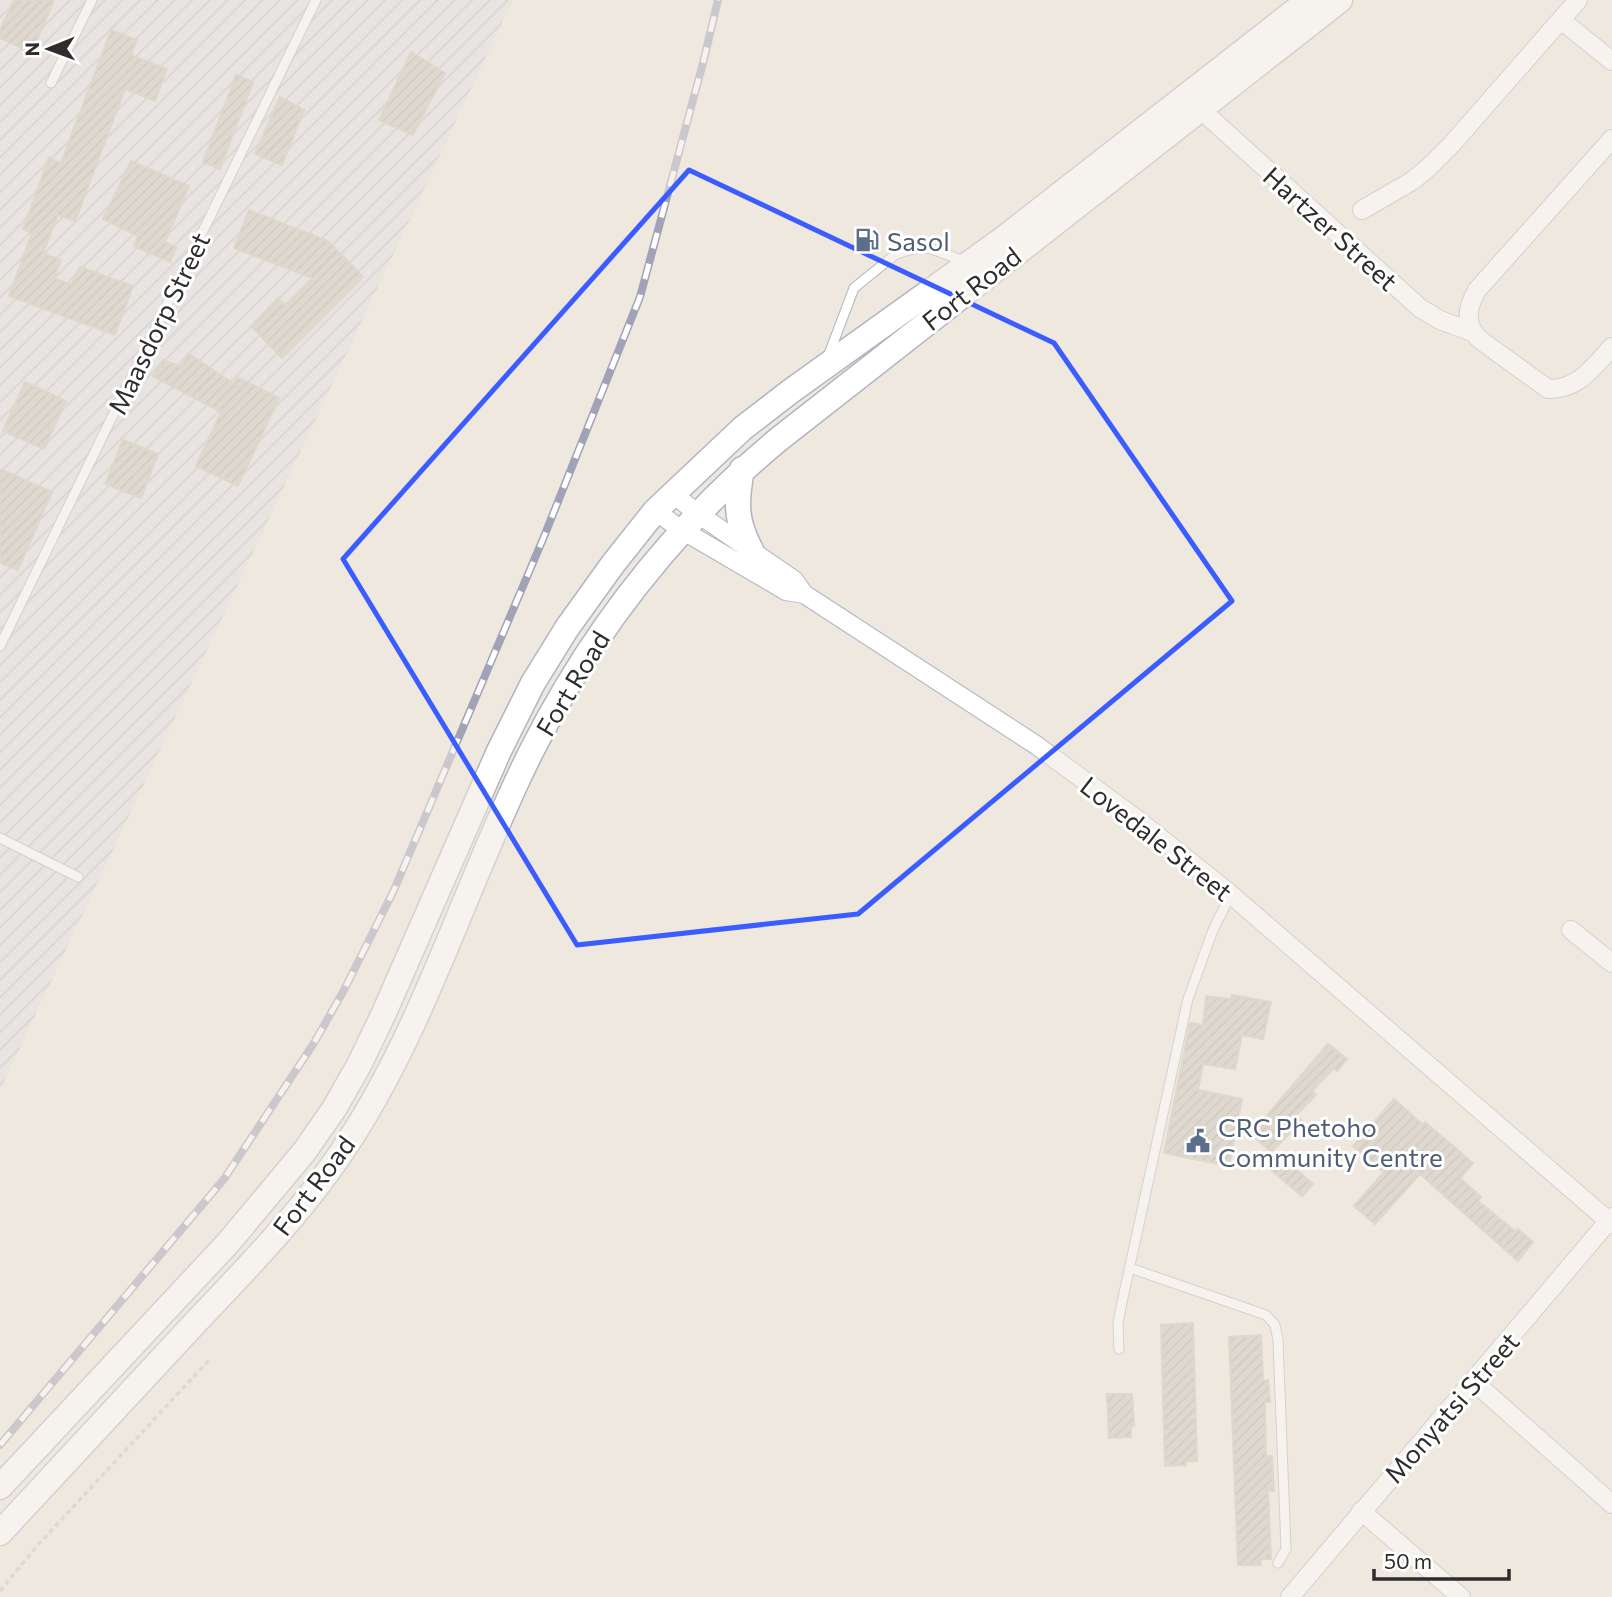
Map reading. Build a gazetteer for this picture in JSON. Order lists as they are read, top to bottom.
{
  "streets": {
    "main road": ["Fort Road"],
    "street": ["Hartzer Street", "Lovedale Street", "Monyatsi Street"],
    "lane": ["Maasdorp Street"]
  },
  "crossings": [
    ["Hartzer Street", "Fort Road"],
    ["Fort Road", "Lovedale Street"],
    ["Lovedale Street", "Monyatsi Street"]
  ],
  "places": {
    "fuel station": ["Sasol"],
    "public building": ["CRC Phetoho Community Centre"]
  },
  "scale_bar": "50 m",
  "north": "left"
}
